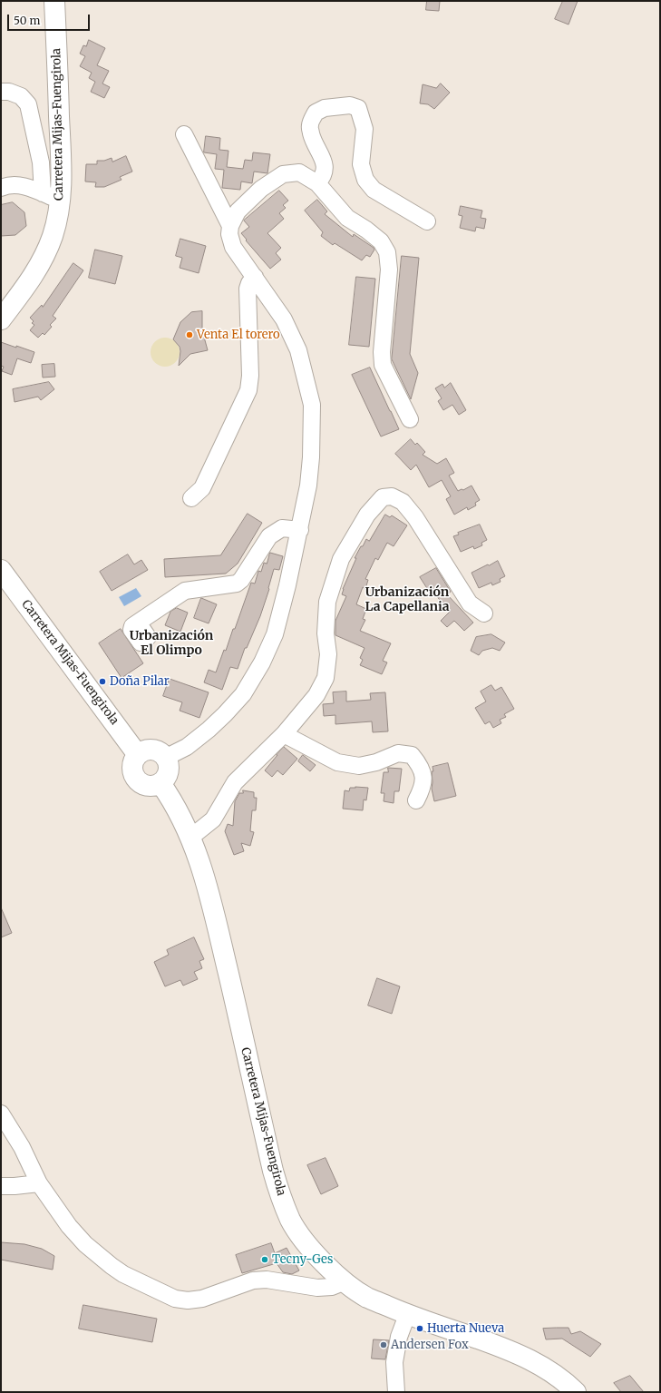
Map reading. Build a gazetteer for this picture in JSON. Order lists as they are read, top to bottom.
{
  "streets": {
    "main road": ["Carretera Mijas-Fuengirola"]
  },
  "districts": ["Urbanización La Capellania", "Urbanización El Olimpo"],
  "places": [
    "Venta El torero",
    "Doña Pilar",
    "Tecny-Ges",
    "Huerta Nueva",
    "Andersen Fox"
  ],
  "scale_bar": "50 m"
}
